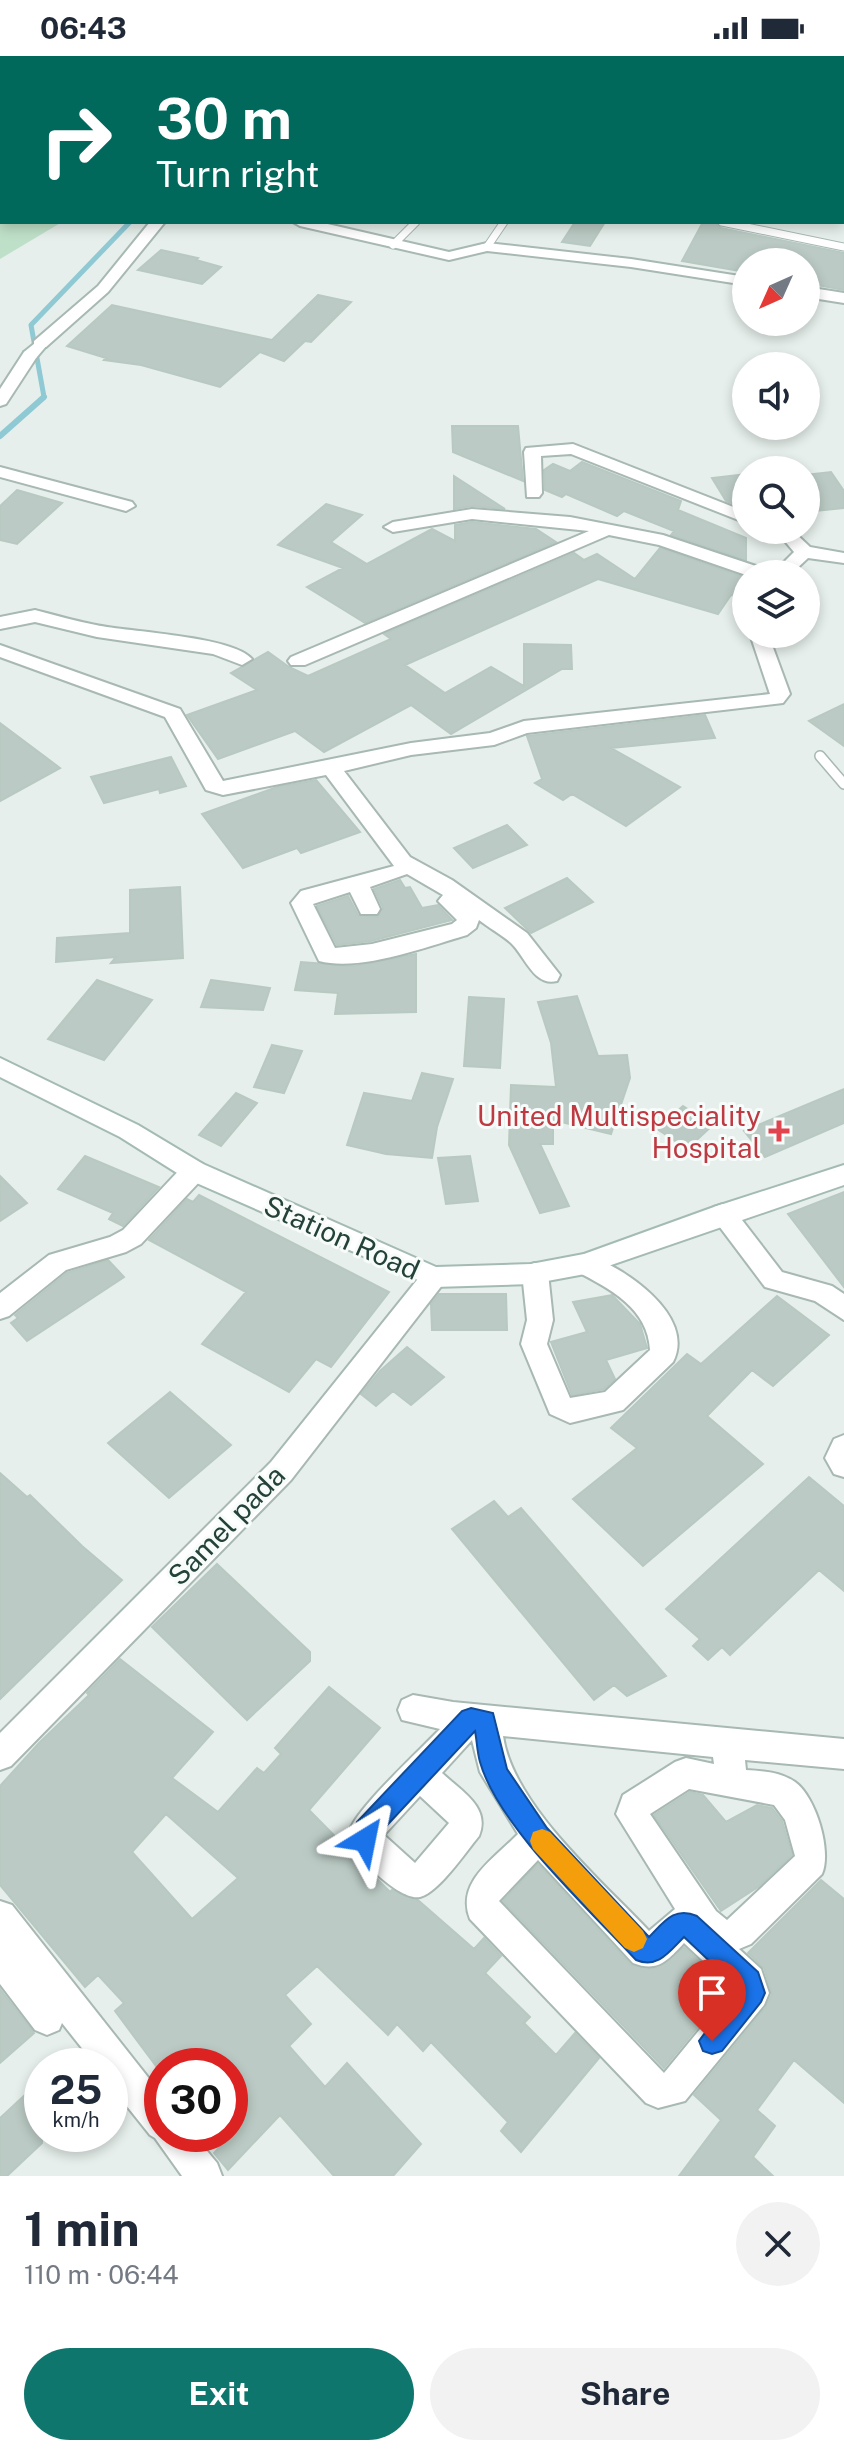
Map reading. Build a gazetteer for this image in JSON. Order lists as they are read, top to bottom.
{
  "streets": {
    "street": ["Station Road", "Samel pada"]
  },
  "crossings": [
    ["Station Road", "Samel pada"]
  ],
  "places": {
    "health": ["United Multispeciality Hospital"]
  },
  "north": "bottom left",
  "page": {
    "status": "06:43",
    "turn": ["30 m", "Turn right"],
    "speed": "25 km/h",
    "limit": "30",
    "heading": ["1 min", "110 m · 06:44"],
    "buttons": ["Exit", "Share"]
  }
}
